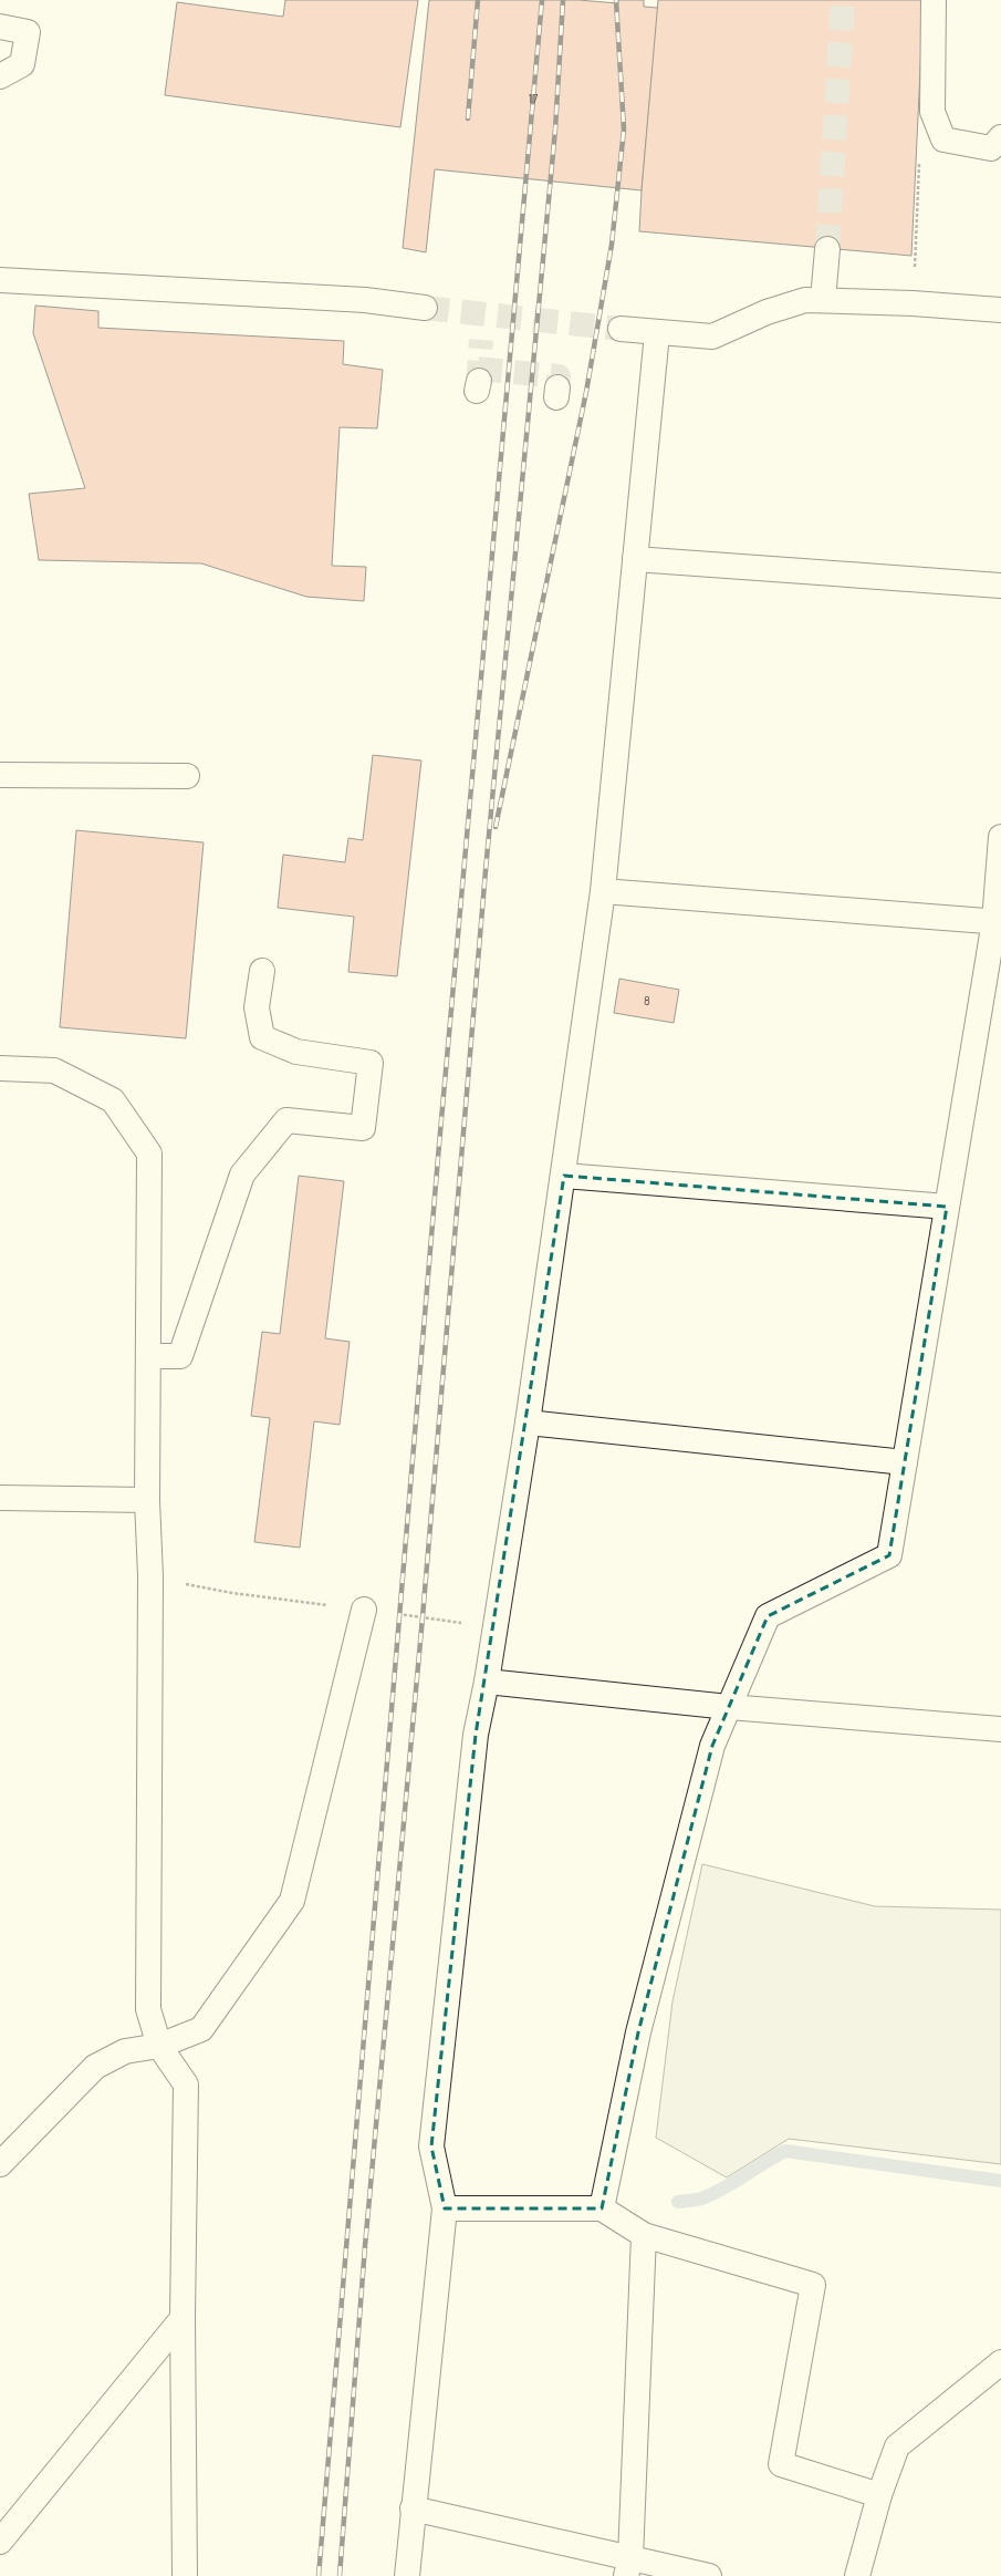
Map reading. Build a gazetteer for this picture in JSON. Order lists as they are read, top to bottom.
{
  "house_numbers": ["17", "8"]
}
